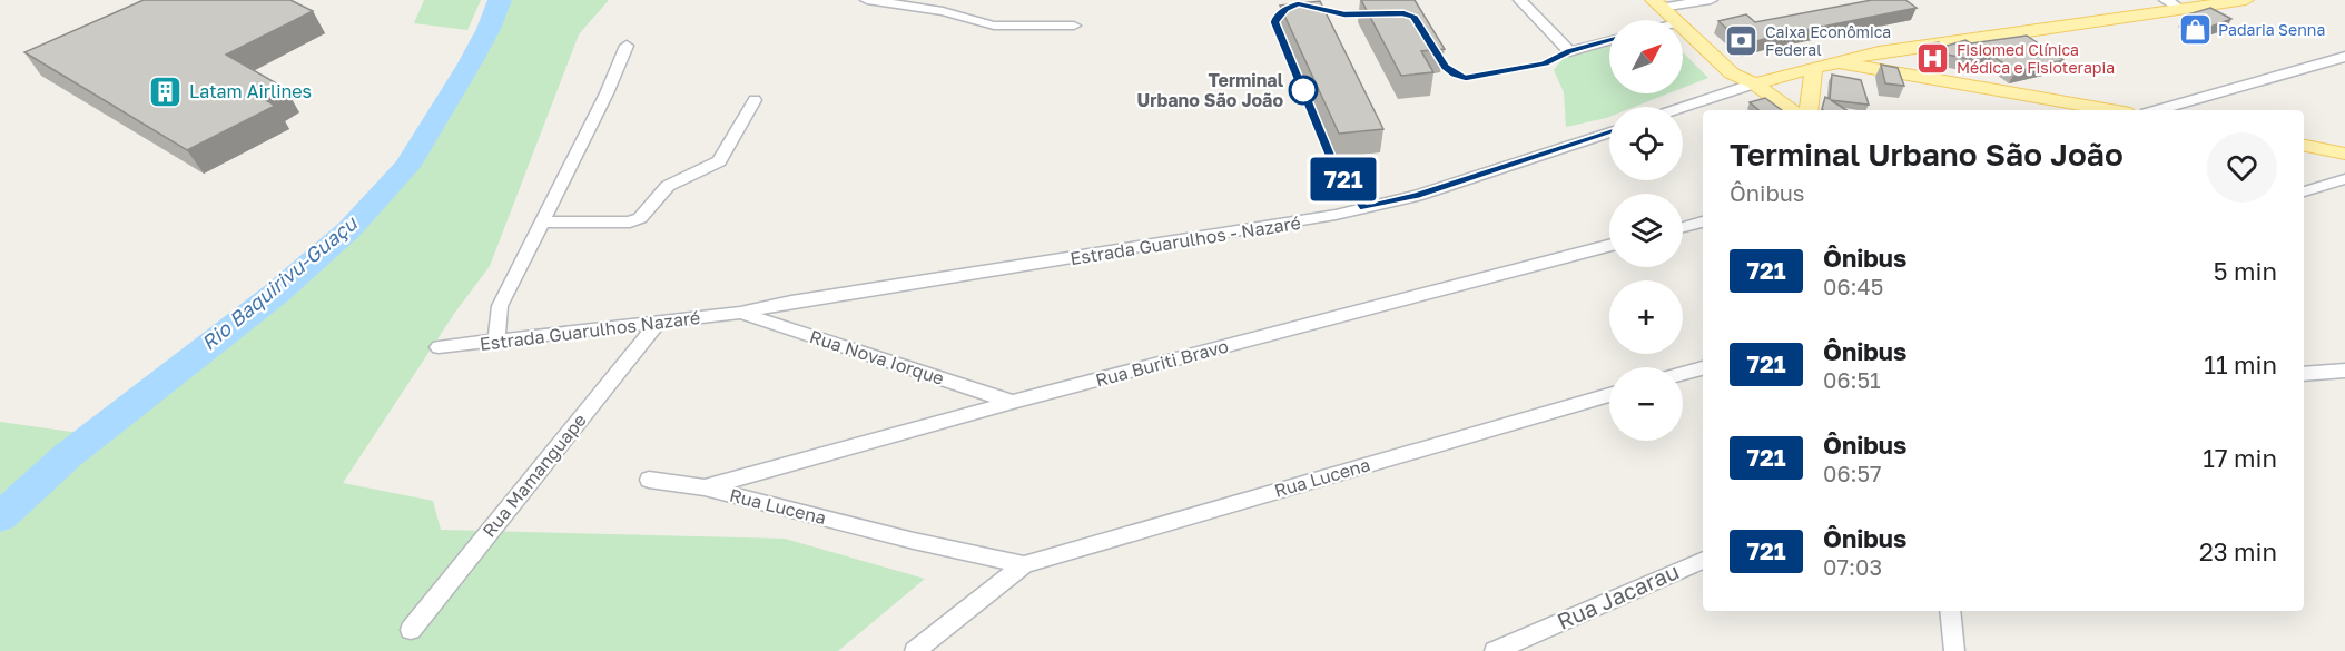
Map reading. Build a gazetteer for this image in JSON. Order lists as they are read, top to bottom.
{
  "streets": {
    "street": [
      "Estrada Guarulhos - Nazaré",
      "Estrada Guarulhos Nazaré",
      "Rua Nova Iorque",
      "Rua Buriti Bravo",
      "Rua Mamanguape",
      "Rua Lucena",
      "Rua Jacarau"
    ]
  },
  "crossings": [
    ["Estrada Guarulhos - Nazaré", "Estrada Guarulhos Nazaré"],
    ["Estrada Guarulhos - Nazaré", "Rua Nova Iorque"],
    ["Estrada Guarulhos Nazaré", "Rua Nova Iorque"],
    ["Estrada Guarulhos Nazaré", "Rua Mamanguape"],
    ["Rua Nova Iorque", "Rua Buriti Bravo"],
    ["Rua Buriti Bravo", "Rua Lucena"]
  ],
  "water": ["Rio Baquirivu-Guaçu"],
  "places": {
    "shop": ["Padaria Senna"],
    "bank": ["Caixa Econômica Federal"],
    "hospital": ["Fisiomed Clínica Médica e Fisioterapia"],
    "other": ["Terminal Urbano São João"],
    "building": ["Latam Airlines"]
  },
  "lines": ["bus line 721"],
  "north": "top right",
  "page": {
    "on_map": "721",
    "map_buttons": ["+", "−"],
    "heading": ["Terminal Urbano São João", "Ônibus"],
    "list": [
      {
        "mark": "721",
        "name": "Ônibus",
        "note": "06:45",
        "value": "5 min"
      },
      {
        "mark": "721",
        "name": "Ônibus",
        "note": "06:51",
        "value": "11 min"
      },
      {
        "mark": "721",
        "name": "Ônibus",
        "note": "06:57",
        "value": "17 min"
      },
      {
        "mark": "721",
        "name": "Ônibus",
        "note": "07:03",
        "value": "23 min"
      }
    ]
  }
}
